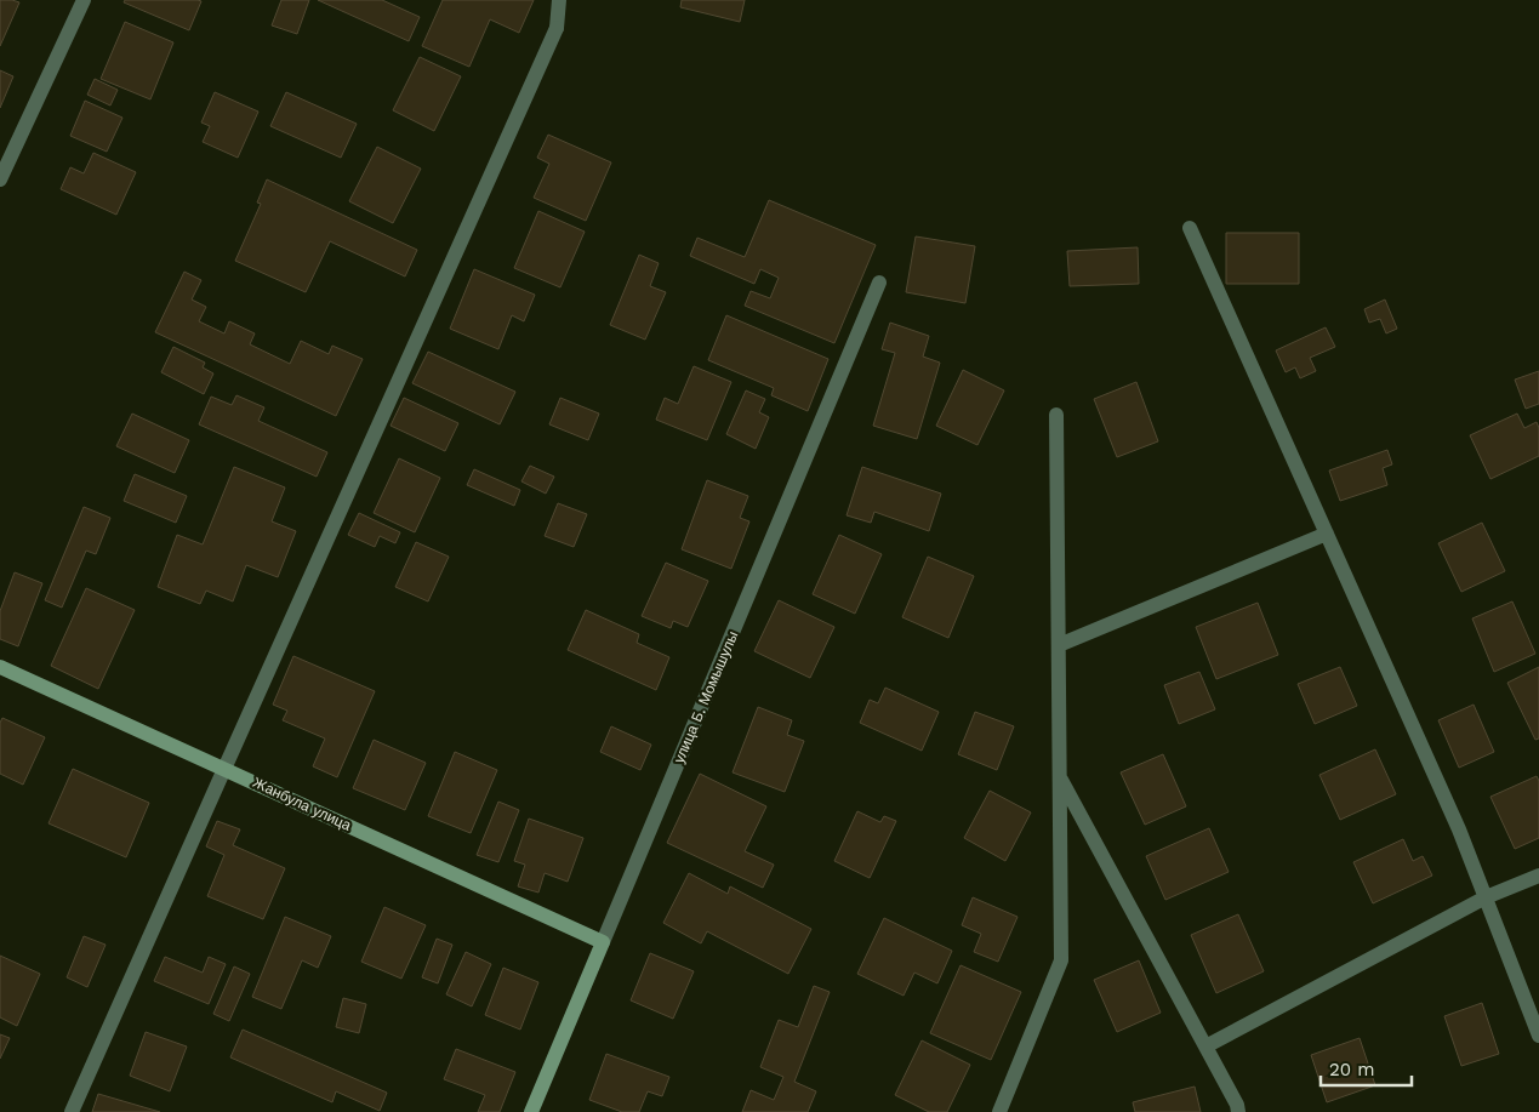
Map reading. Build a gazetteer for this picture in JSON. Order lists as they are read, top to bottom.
{
  "streets": {
    "street": ["улица Б. Момышулы", "Жанбула улица"]
  },
  "crossings": [
    ["улица Б. Момышулы", "Жанбула улица"]
  ],
  "scale_bar": "20 m"
}
